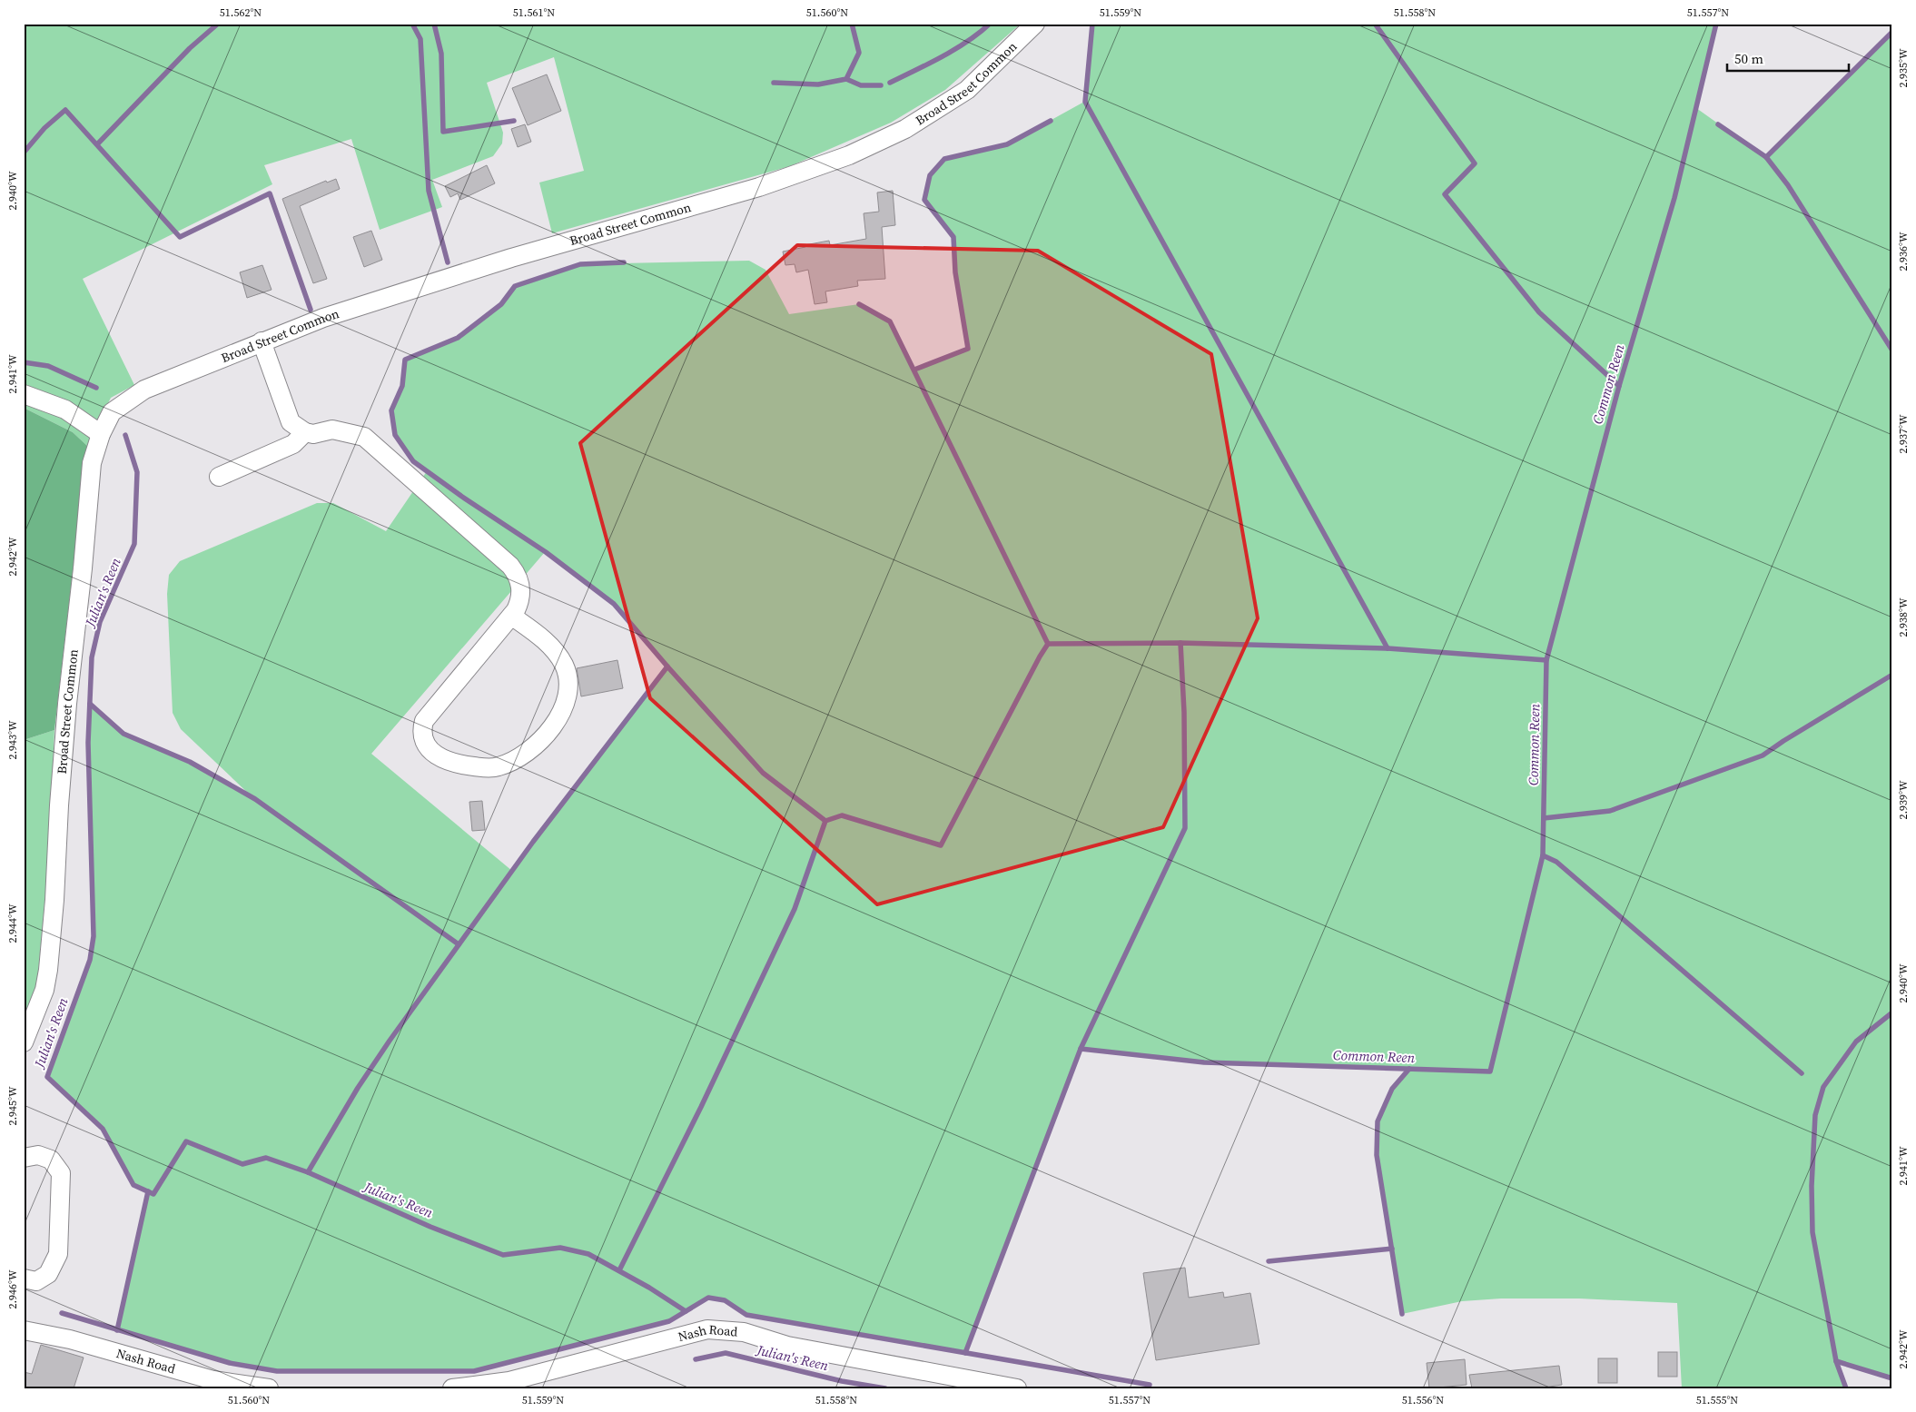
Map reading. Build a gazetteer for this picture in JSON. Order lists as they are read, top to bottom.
{
  "streets": {
    "street": ["Broad Street Common", "Nash Road"]
  },
  "water": ["Common Reen", "Julian's Reen"],
  "scale_bar": "50 m",
  "coordinates": [
    "51.562°N",
    "51.561°N",
    "51.560°N",
    "51.559°N",
    "51.558°N",
    "51.557°N",
    "2.935°W",
    "2.940°W",
    "2.936°W",
    "2.941°W",
    "2.937°W",
    "2.942°W",
    "2.938°W",
    "2.943°W",
    "2.939°W",
    "2.944°W",
    "2.945°W",
    "2.946°W",
    "51.556°N",
    "51.555°N"
  ]
}
